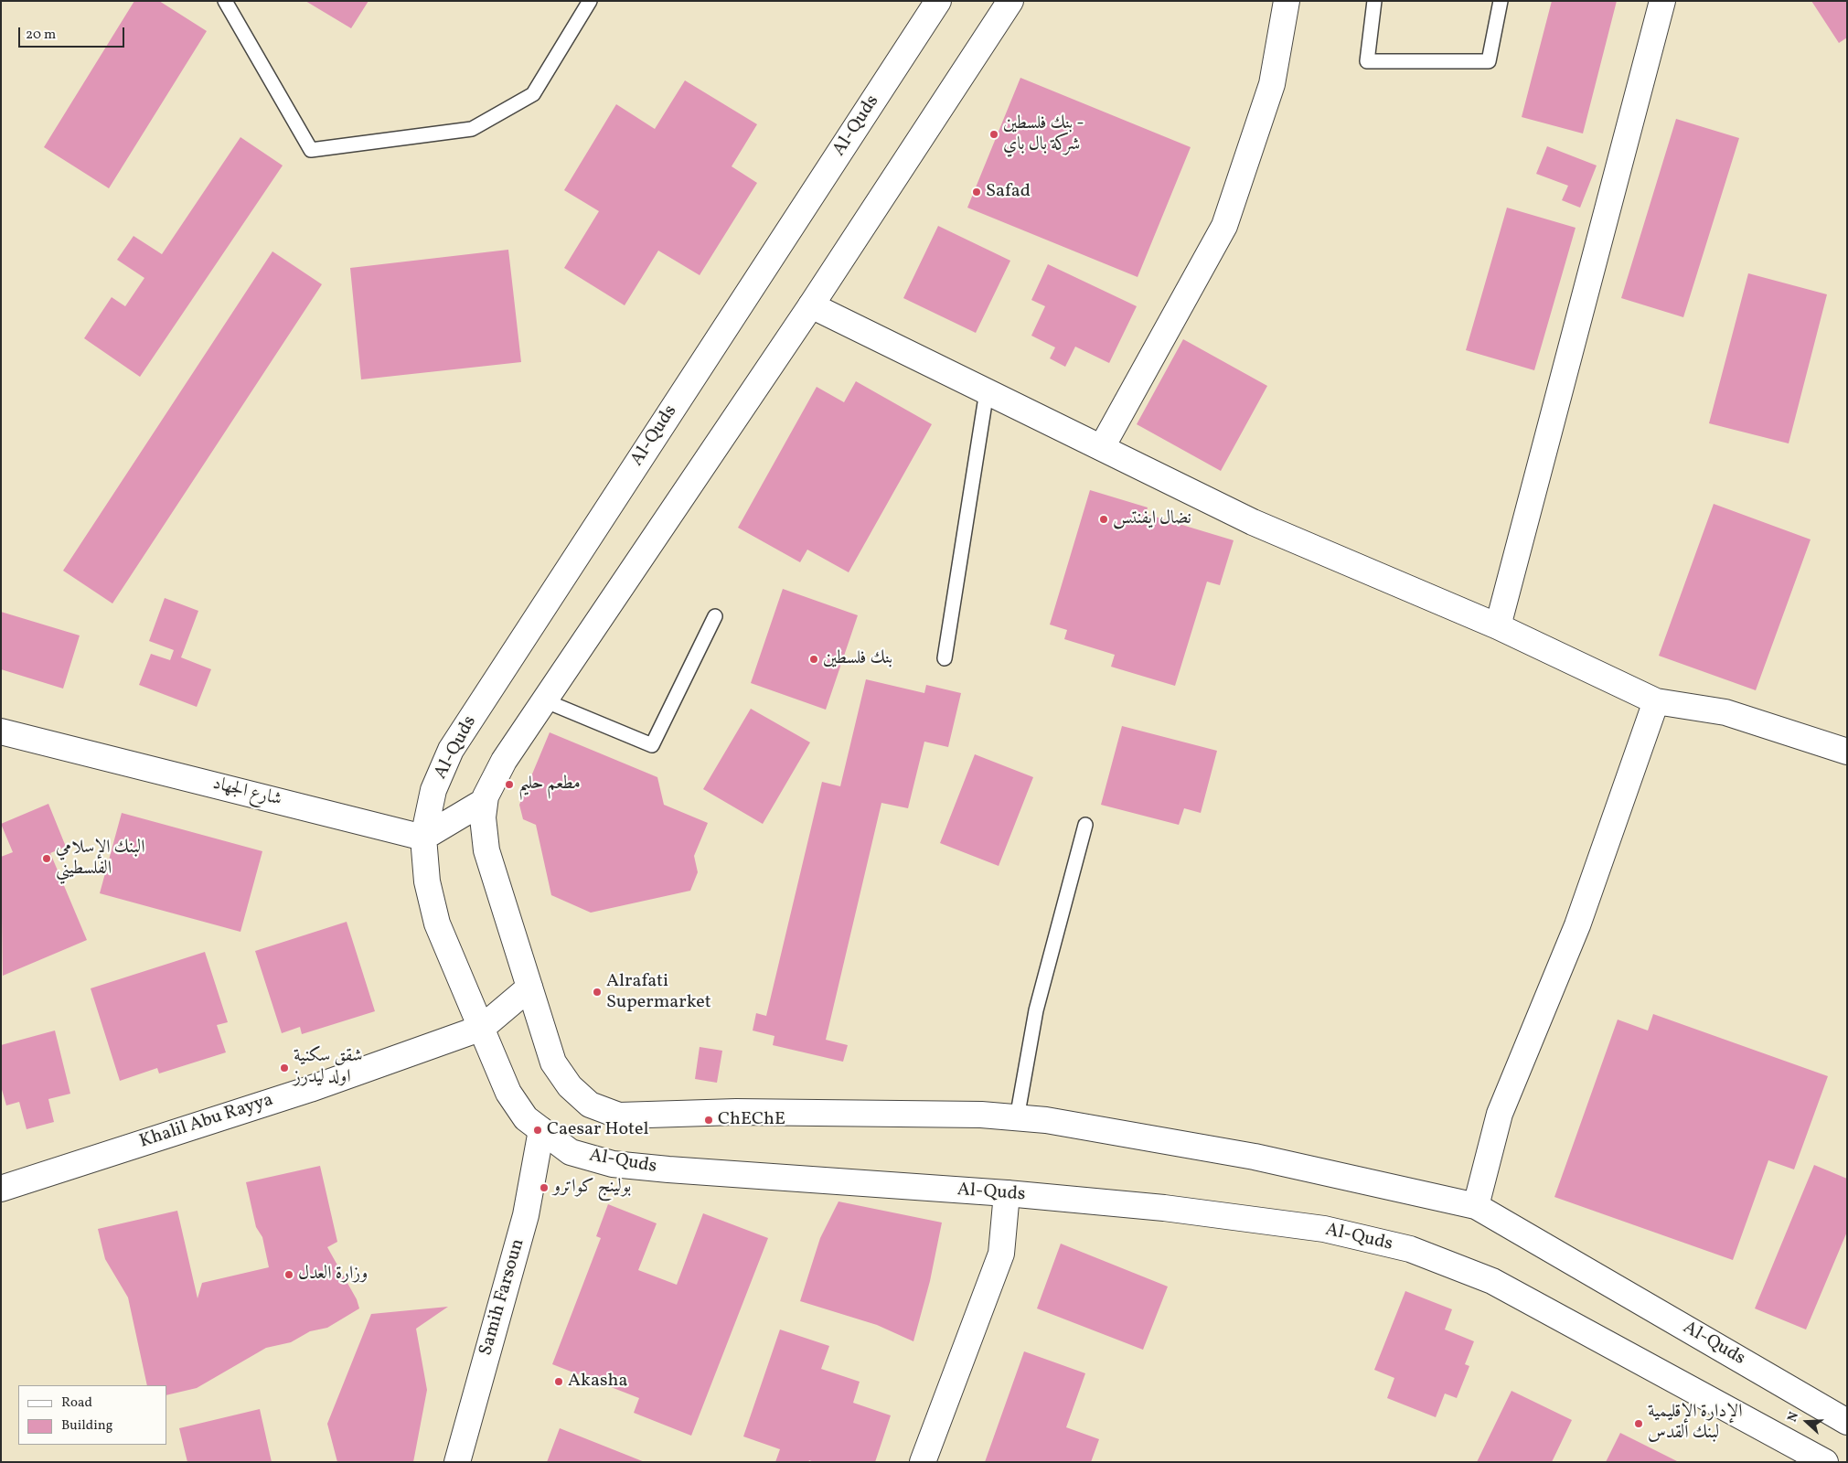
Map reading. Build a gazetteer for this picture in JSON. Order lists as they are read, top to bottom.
{
  "streets": {
    "street": [
      "Al-Quds",
      "شارع الجهاد",
      "Khalil Abu Rayya",
      "Samih Farsoun"
    ]
  },
  "crossings": [
    ["Al-Quds", "شارع الجهاد"],
    ["Al-Quds", "Khalil Abu Rayya"],
    ["Al-Quds", "Samih Farsoun"]
  ],
  "places": [
    "بنك فلسطين - شركة بال باي",
    "Safad",
    "نضال ايفنتس",
    "بنك فلسطين",
    "مطعم حليم",
    "البنك الإسلامي الفلسطيني",
    "Alrafati Supermarket",
    "شقق سكنية اولد ليدرز",
    "ChEChE",
    "Caesar Hotel",
    "بولينج كواترو",
    "وزارة العدل",
    "Akasha",
    "الإدارة الإقليمية لبنك القدس"
  ],
  "legend": ["Road", "Building"],
  "scale_bar": "20 m",
  "north": "left"
}
